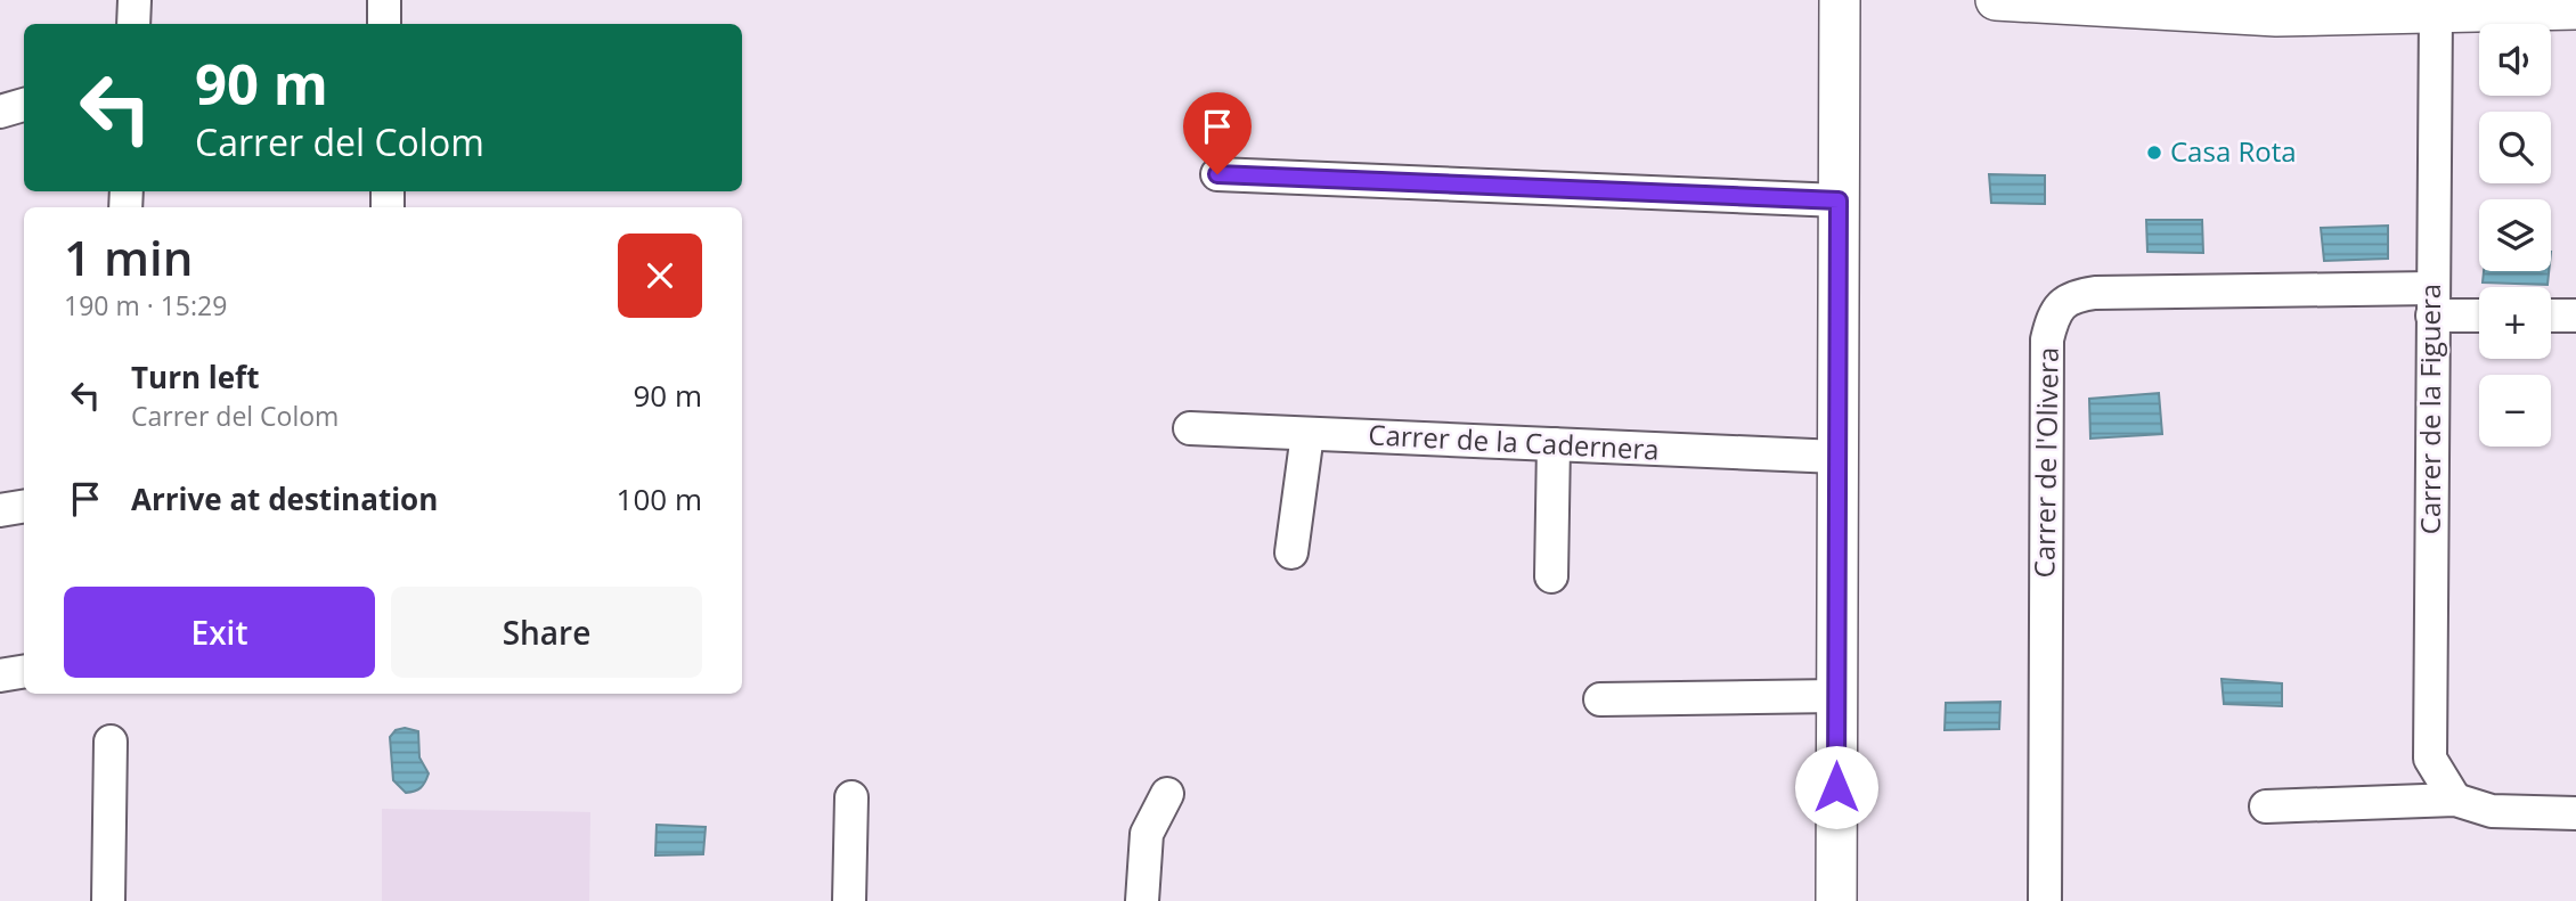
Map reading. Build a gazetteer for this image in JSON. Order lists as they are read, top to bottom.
{
  "streets": {
    "street": ["Carrer de la Figuera", "Carrer de la Cadernera", "Carrer de l'Olivera"]
  },
  "crossings": [
    ["Carrer de la Figuera", "Carrer de l'Olivera"]
  ],
  "places": ["Casa Rota"],
  "page": {
    "map_buttons": ["+", "−"],
    "turn": ["90 m", "Carrer del Colom"],
    "heading": ["1 min", "190 m · 15:29"],
    "list": [
      {
        "name": "Turn left",
        "note": "Carrer del Colom",
        "value": "90 m"
      },
      {
        "name": "Arrive at destination",
        "value": "100 m"
      }
    ],
    "buttons": ["Exit", "Share"]
  }
}
